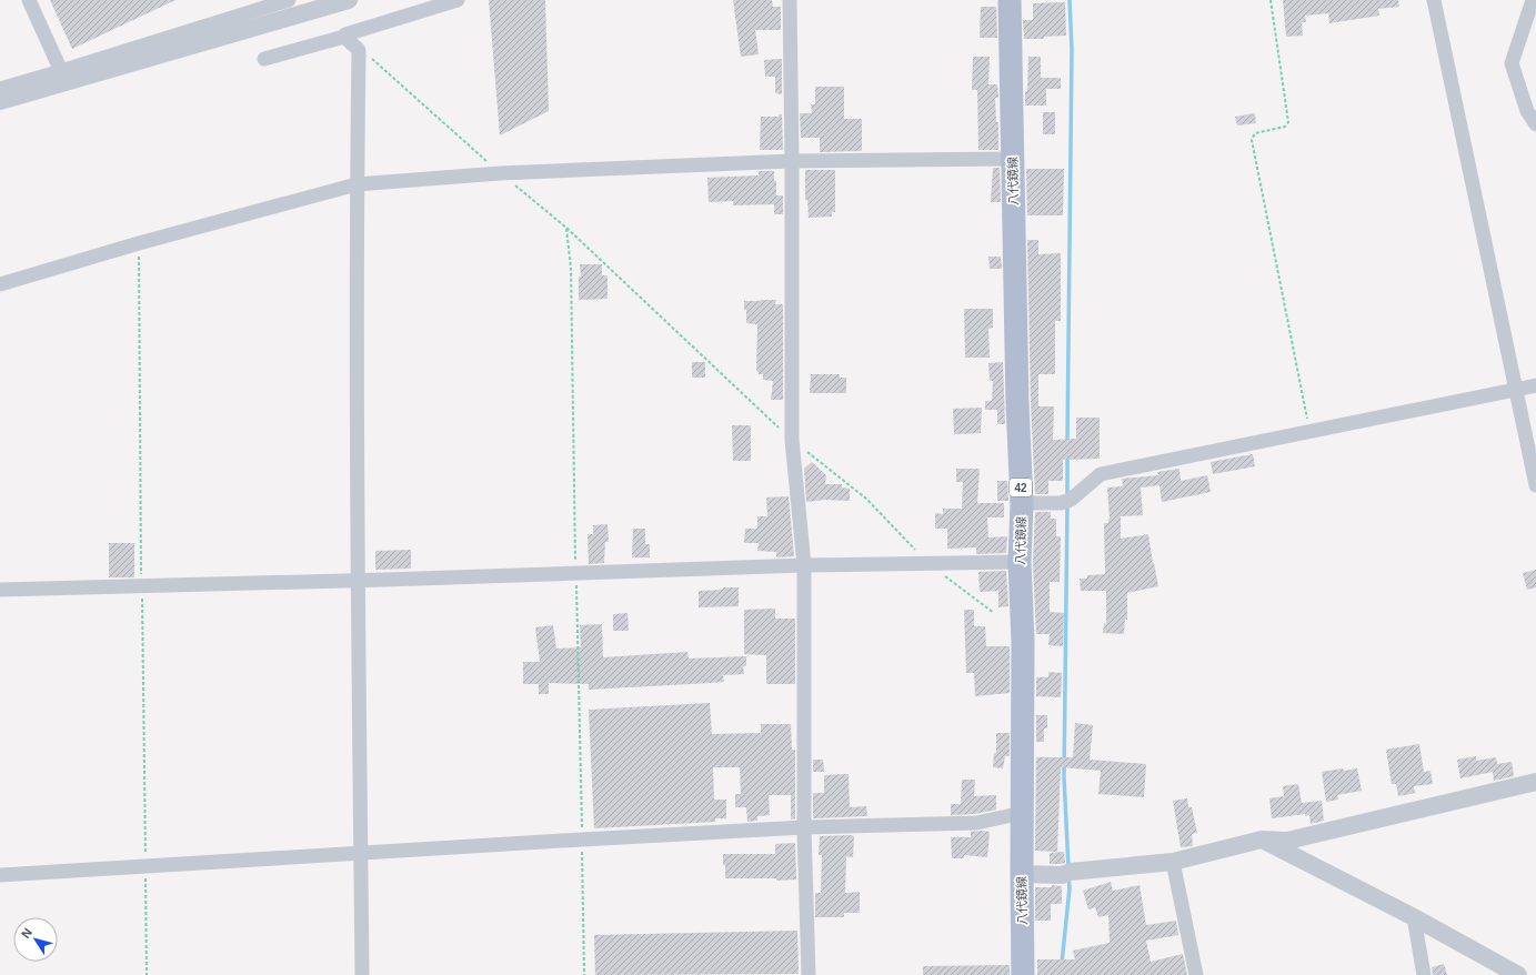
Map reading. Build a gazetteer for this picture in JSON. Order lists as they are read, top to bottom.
{
  "streets": {
    "main road": ["八代鏡線", "42"]
  },
  "north": "top left"
}
